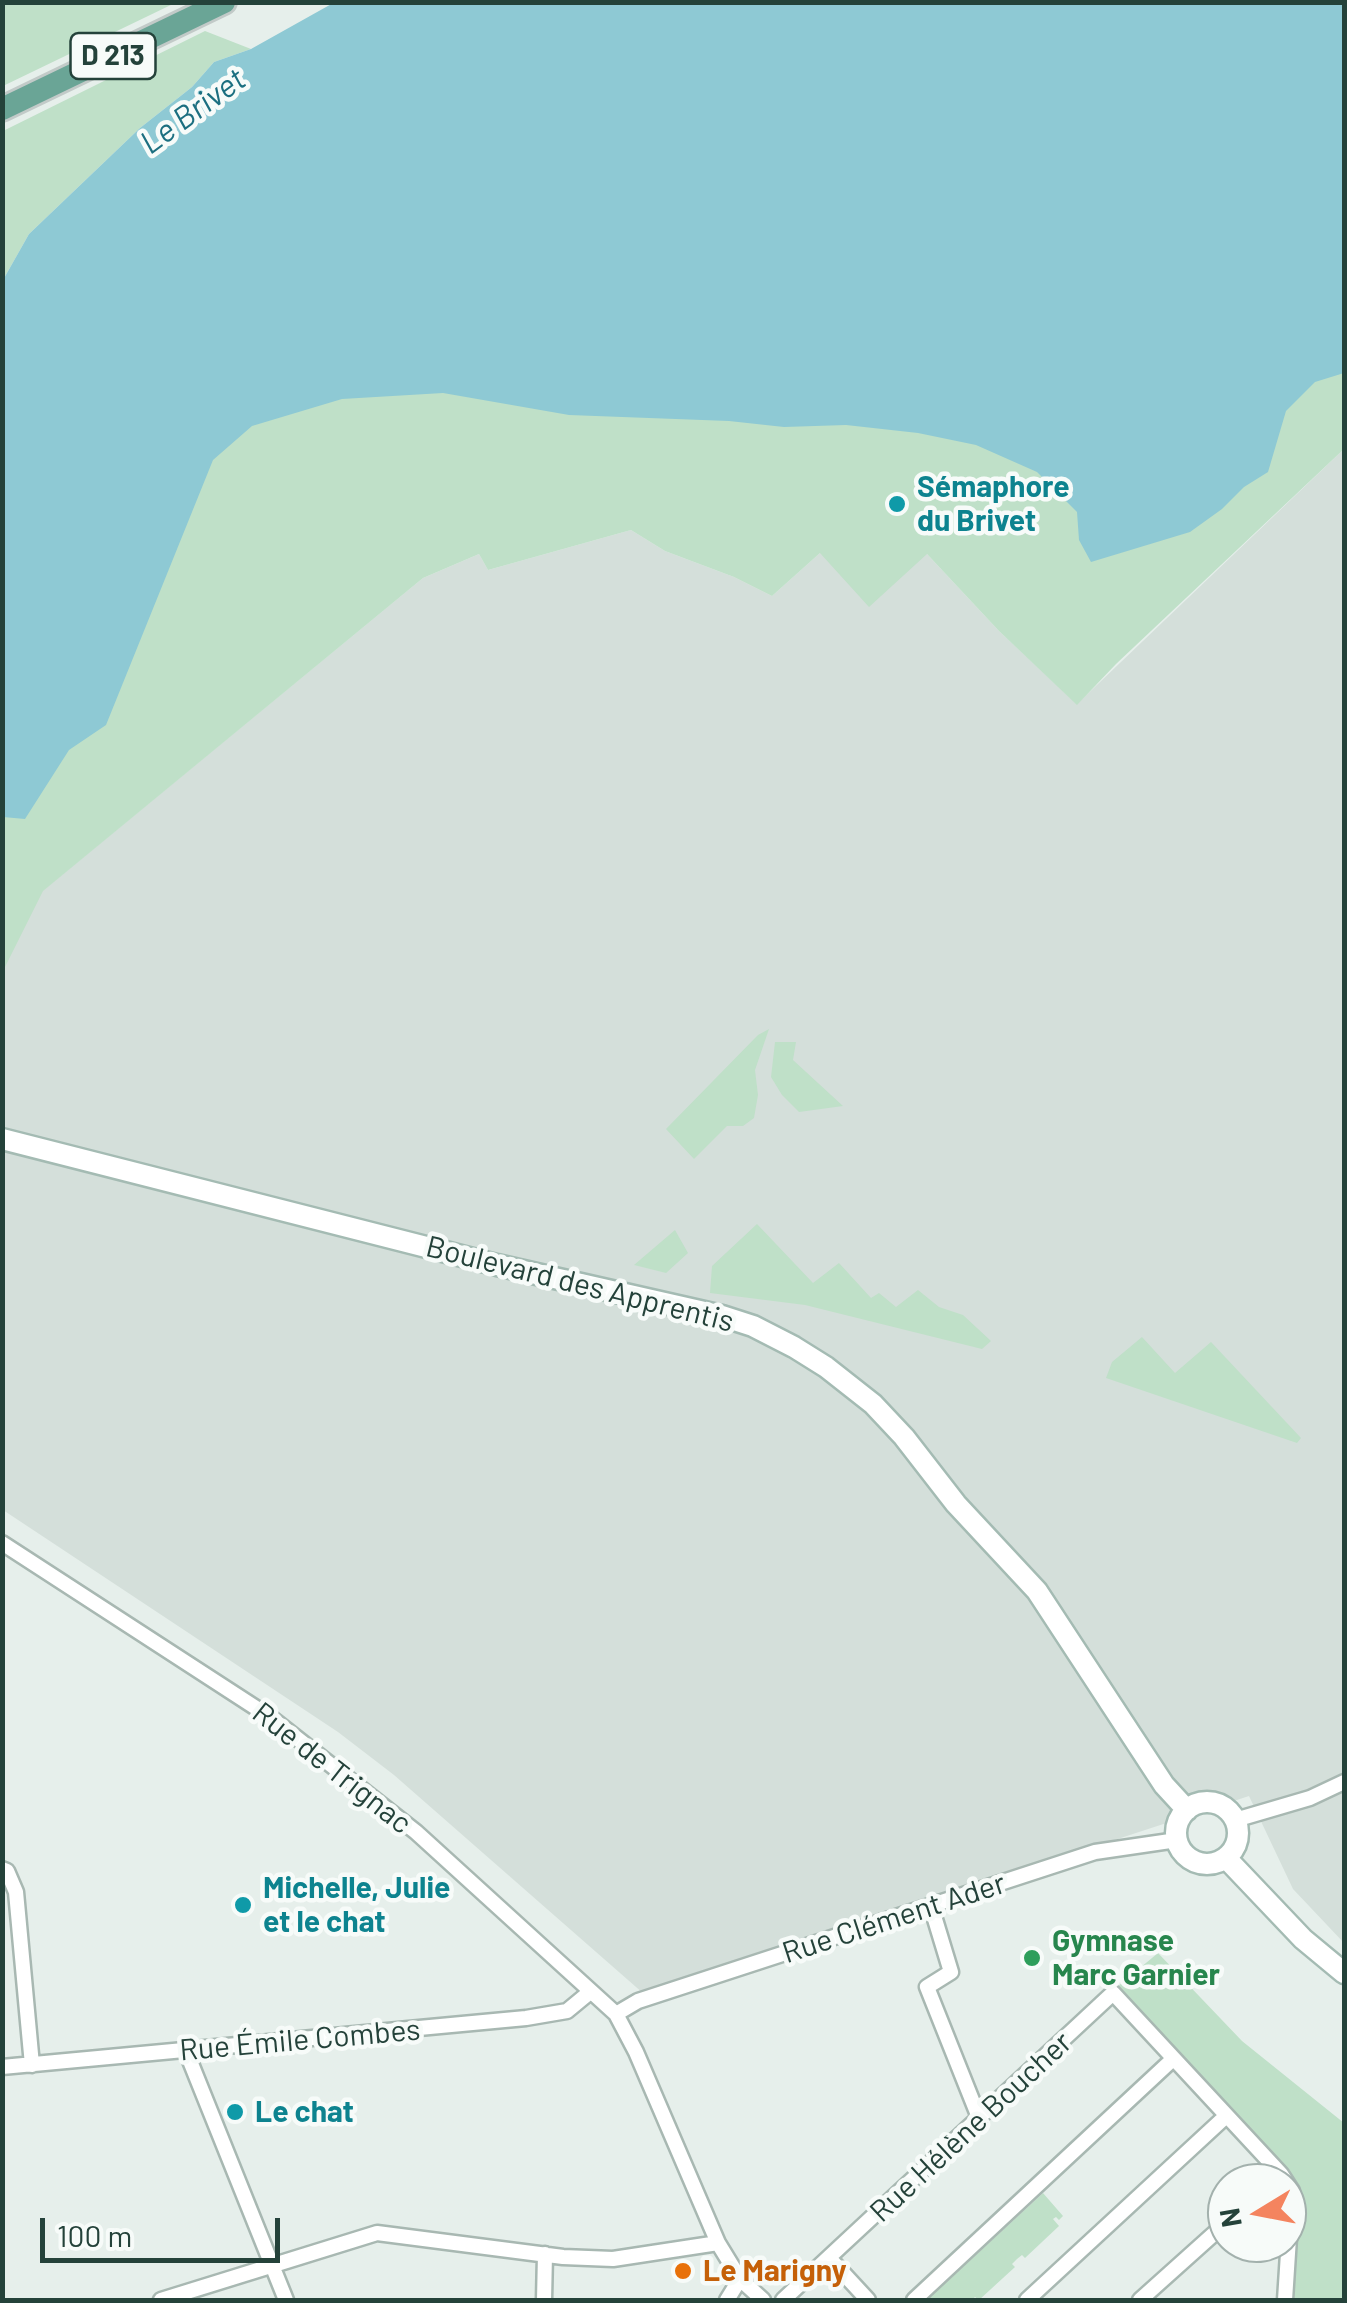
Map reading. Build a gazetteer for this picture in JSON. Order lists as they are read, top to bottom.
{
  "streets": {
    "main road": ["D 213", "Boulevard des Apprentis"],
    "street": [
      "Rue de Trignac",
      "Rue Clément Ader",
      "Rue Émile Combes",
      "Rue Hélène Boucher"
    ]
  },
  "crossings": [
    ["Boulevard des Apprentis", "Rue Clément Ader"],
    ["Rue de Trignac", "Rue Clément Ader"],
    ["Rue de Trignac", "Rue Émile Combes"]
  ],
  "water": ["Le Brivet"],
  "places": [
    "Sémaphore du Brivet",
    "Michelle, Julie et le chat",
    "Gymnase Marc Garnier",
    "Le chat",
    "Le Marigny"
  ],
  "scale_bar": "100 m",
  "north": "left"
}
